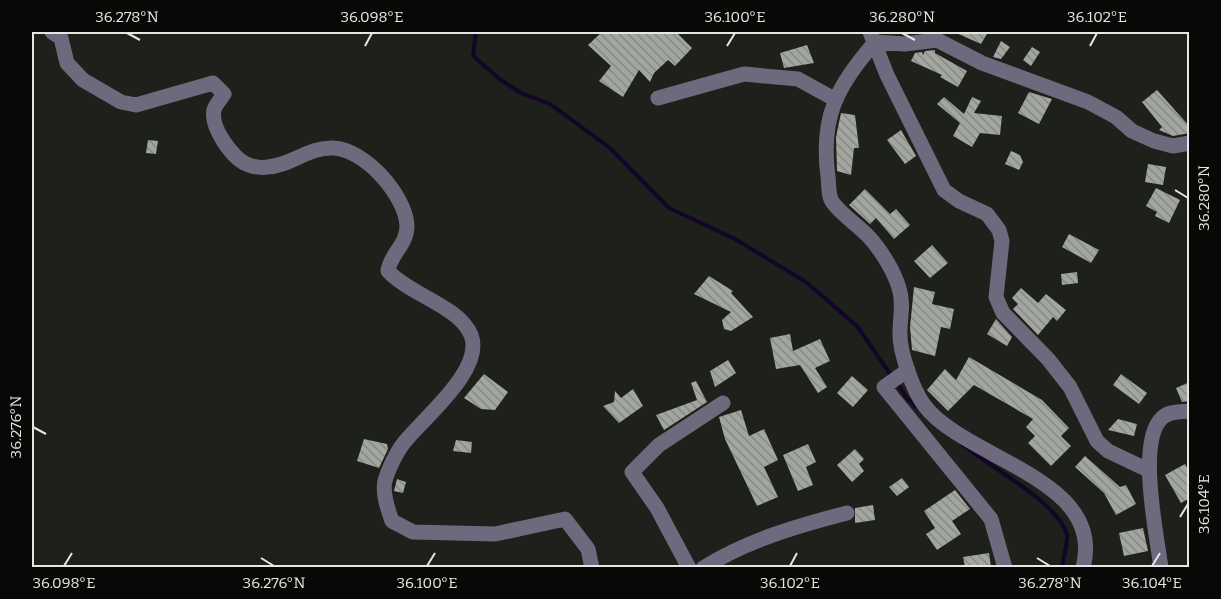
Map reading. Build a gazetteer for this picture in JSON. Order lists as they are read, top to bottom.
{
  "coordinates": [
    "36.278°N",
    "36.098°E",
    "36.100°E",
    "36.280°N",
    "36.102°E",
    "36.276°N",
    "36.104°E"
  ]
}
